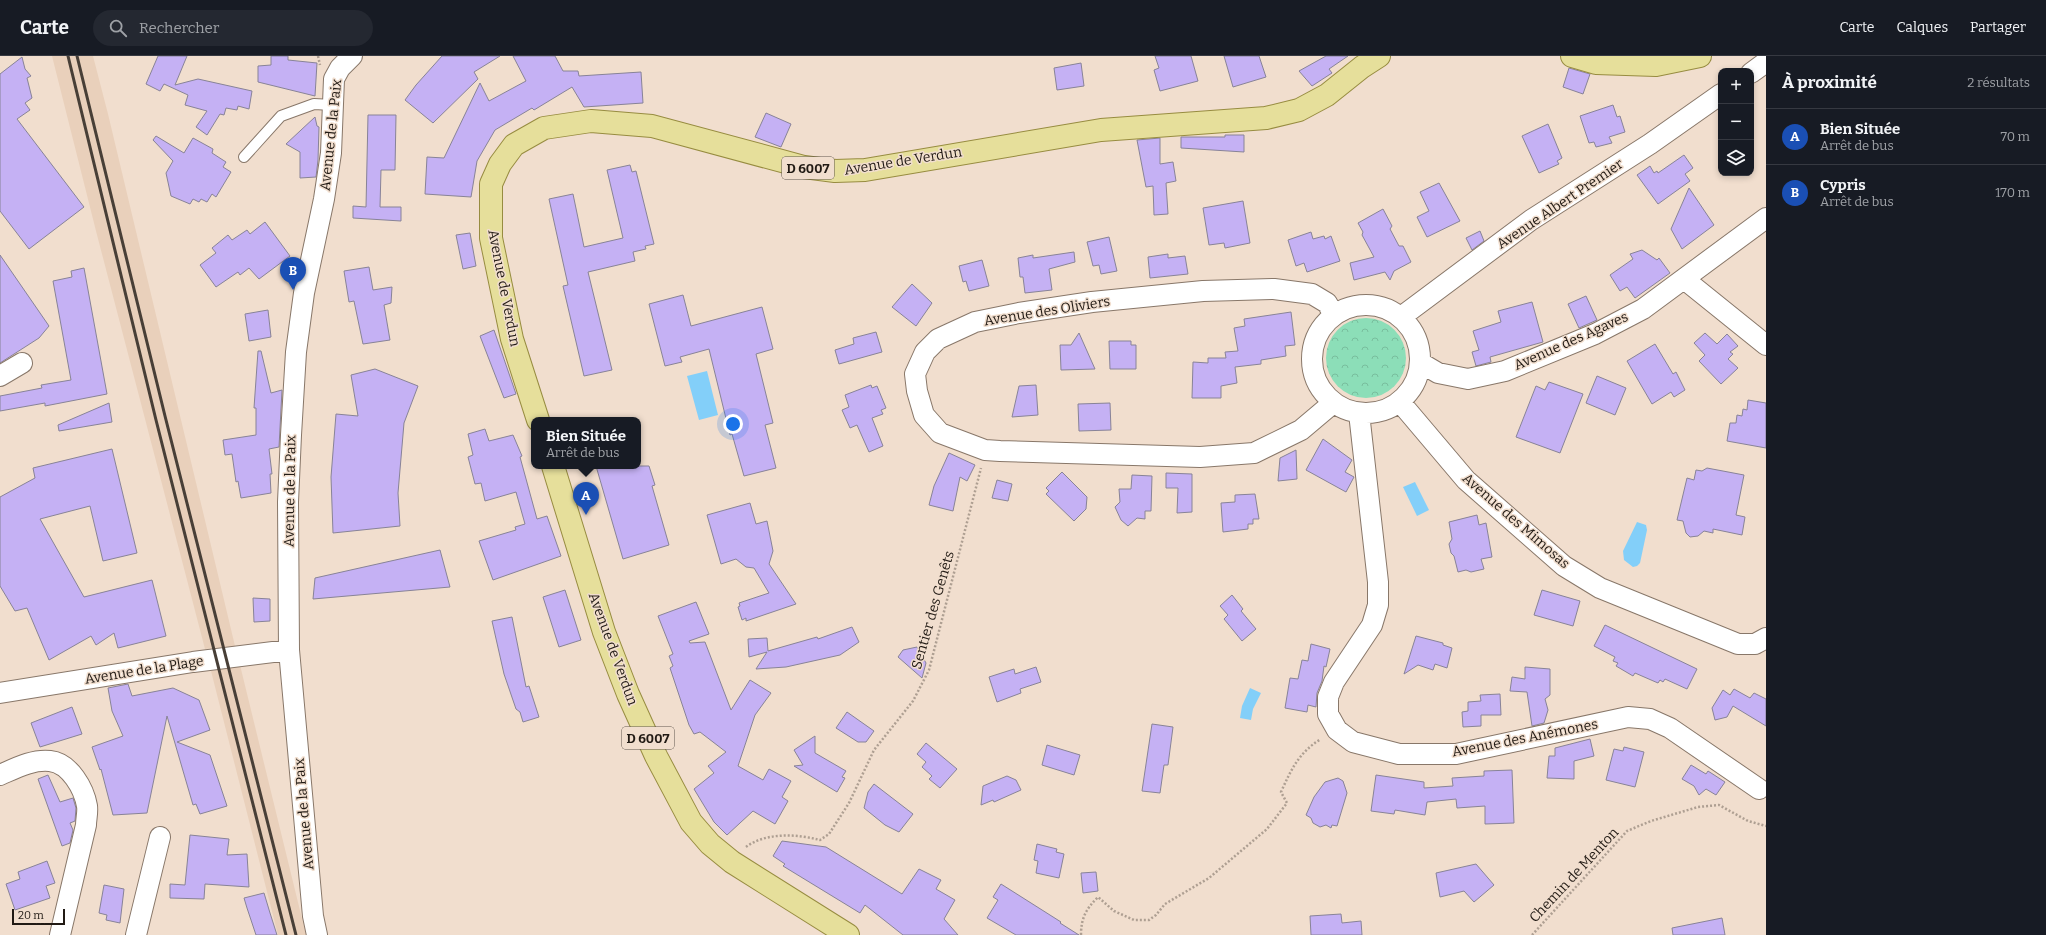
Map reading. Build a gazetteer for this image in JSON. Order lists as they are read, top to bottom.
{
  "streets": {
    "main road": ["Avenue de Verdun", "D 6007"],
    "street": [
      "Avenue de la Paix",
      "Avenue Albert Premier",
      "Avenue des Oliviers",
      "Avenue des Agaves",
      "Avenue des Mimosas",
      "Avenue de la Plage",
      "Avenue des Anémones"
    ],
    "path": ["Sentier des Genêts", "Chemin de Menton"]
  },
  "crossings": [
    ["Avenue de la Paix", "Avenue de la Plage"],
    ["Avenue de Verdun", "Sentier des Genêts"],
    ["Avenue Albert Premier", "Avenue des Oliviers"],
    ["Avenue Albert Premier", "Avenue des Agaves"],
    ["Avenue Albert Premier", "Avenue des Mimosas"],
    ["Avenue Albert Premier", "Avenue des Anémones"],
    ["Avenue des Oliviers", "Avenue des Agaves"],
    ["Avenue des Oliviers", "Avenue des Mimosas"],
    ["Avenue des Oliviers", "Sentier des Genêts"],
    ["Avenue des Oliviers", "Avenue des Anémones"],
    ["Avenue des Agaves", "Avenue des Mimosas"],
    ["Avenue des Agaves", "Avenue des Anémones"],
    ["Avenue des Mimosas", "Avenue des Anémones"]
  ],
  "scale_bar": "20 m",
  "page": {
    "header": "Carte",
    "search": "Rechercher",
    "nav": ["Carte", "Calques", "Partager"],
    "heading": ["À proximité", "2 résultats"],
    "map_buttons": ["+", "−"],
    "list": [
      {
        "mark": "A",
        "name": "Bien Située",
        "note": "Arrêt de bus",
        "value": "70 m"
      },
      {
        "mark": "B",
        "name": "Cypris",
        "note": "Arrêt de bus",
        "value": "170 m"
      }
    ],
    "pins": ["B", "A"],
    "popup": ["Bien Située", "Arrêt de bus"],
    "scale": "20 m"
  }
}
